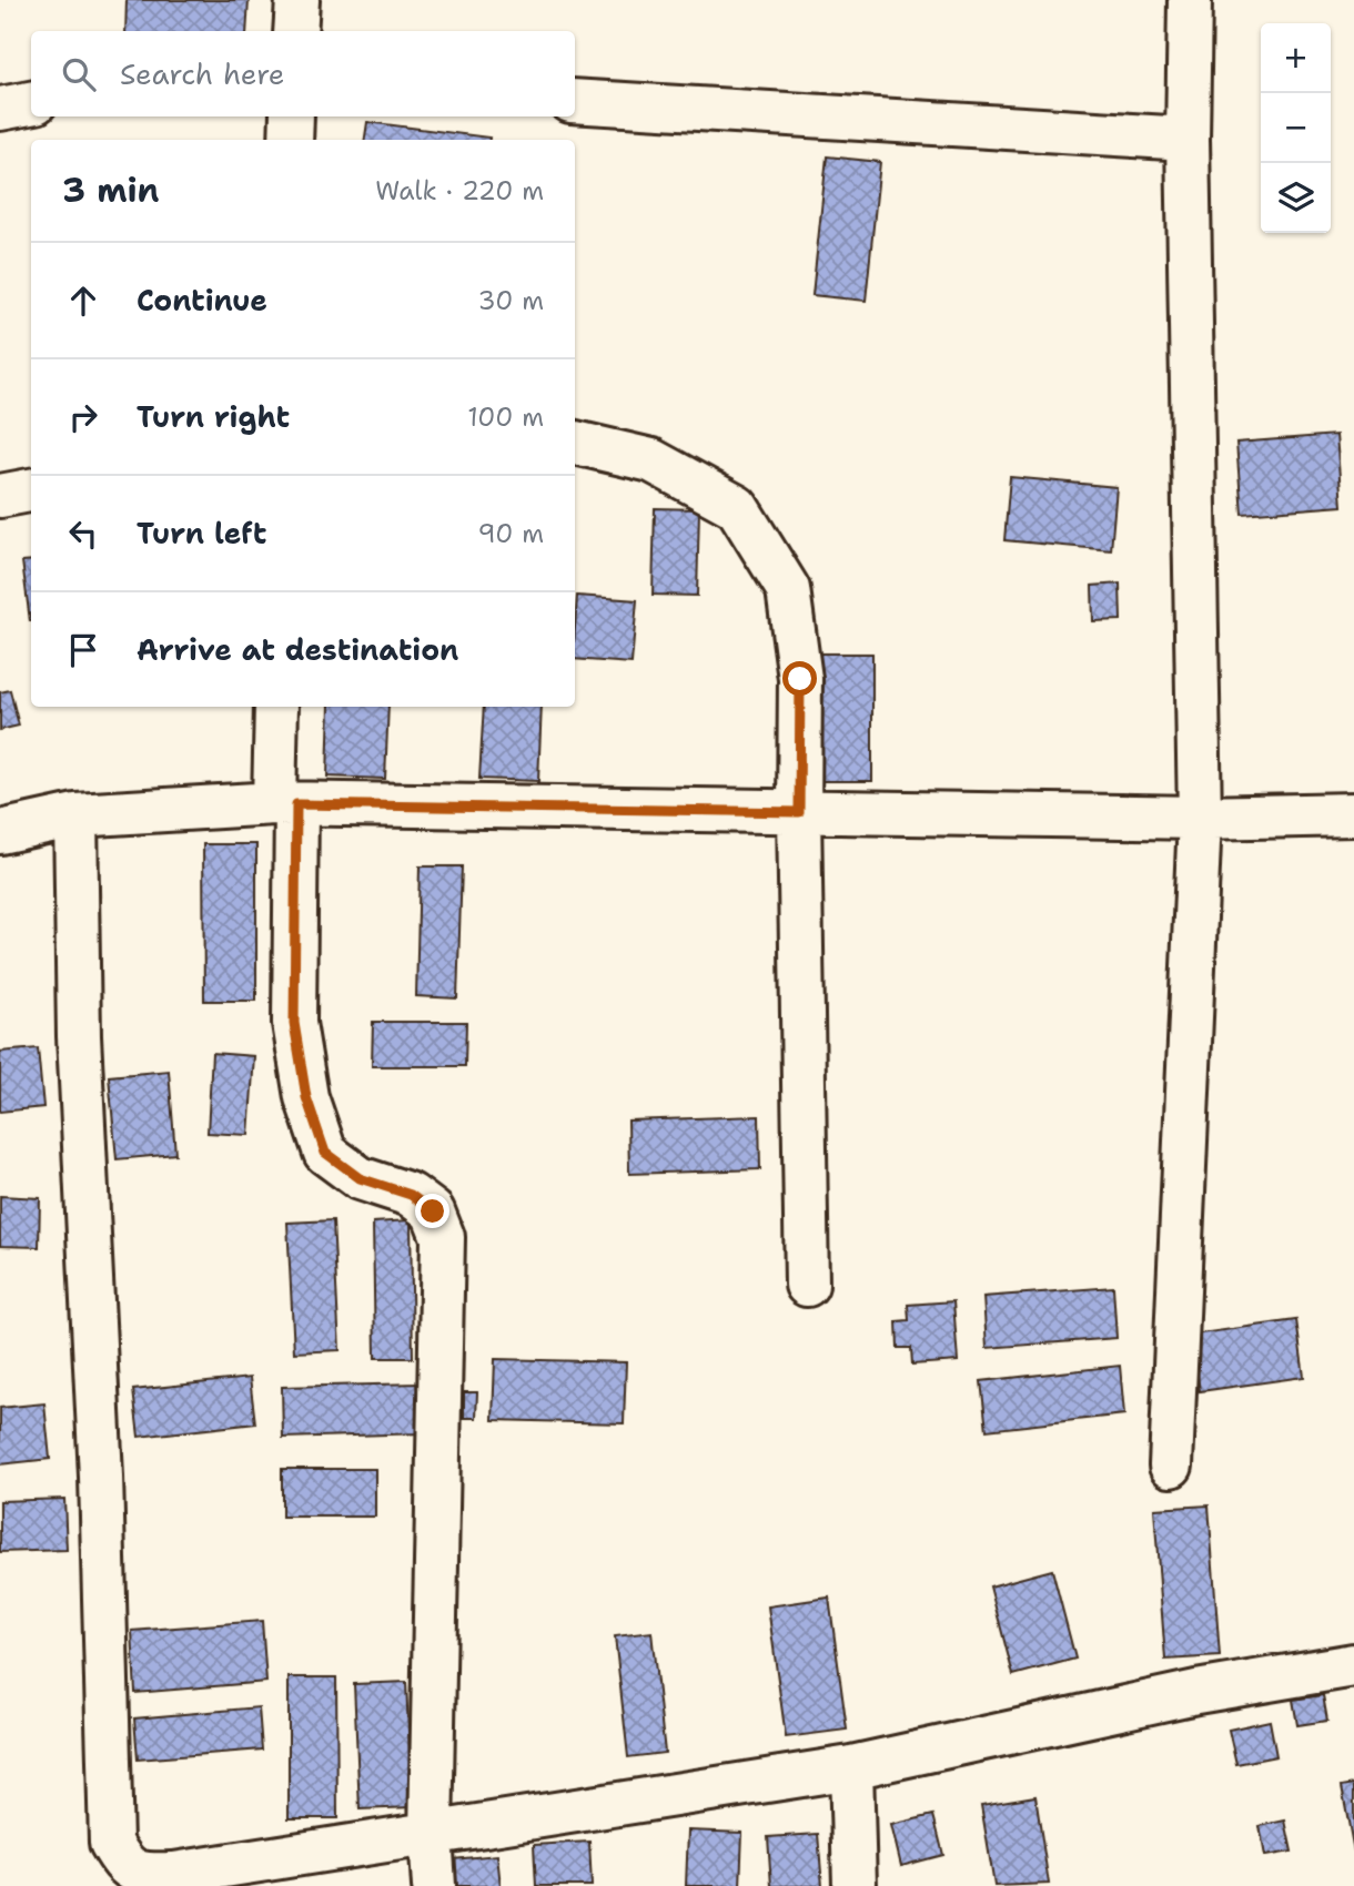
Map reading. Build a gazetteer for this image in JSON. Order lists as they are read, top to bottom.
{
  "page": {
    "map_buttons": ["+", "−"],
    "search": "Search here",
    "heading": ["3 min", "Walk · 220 m"],
    "list": [
      ["Continue", "30 m"],
      ["Turn right", "100 m"],
      ["Turn left", "90 m"],
      "Arrive at destination"
    ]
  }
}
